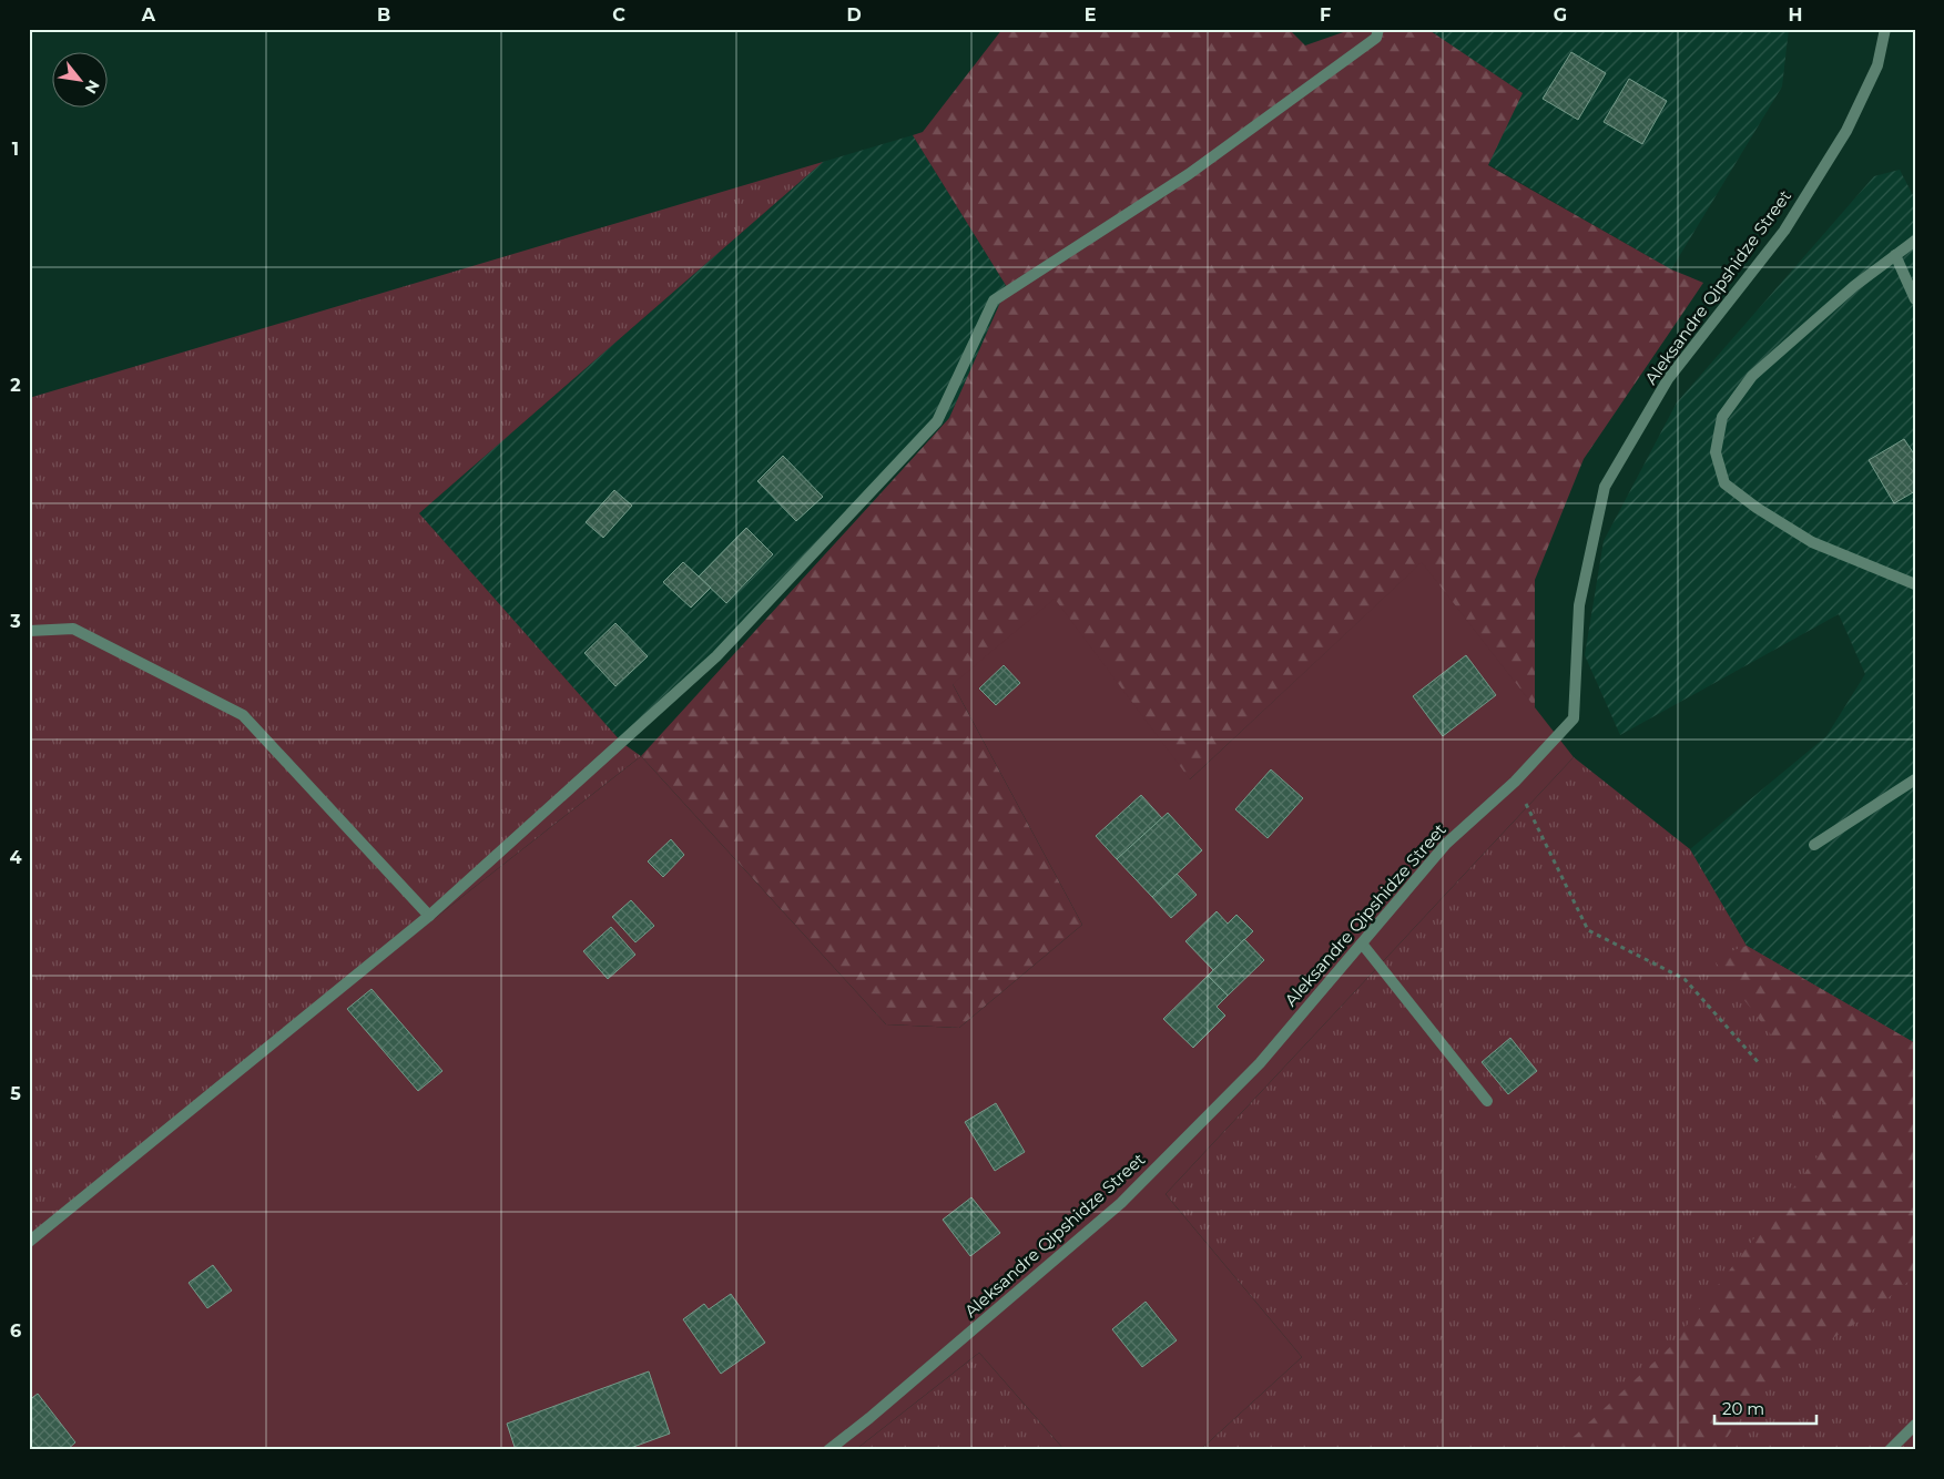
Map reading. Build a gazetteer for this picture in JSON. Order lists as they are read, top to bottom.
{
  "streets": {
    "street": ["Aleksandre Qipshidze Street"]
  },
  "scale_bar": "20 m",
  "north": "bottom right",
  "grid": {
    "columns": [
      "A",
      "B",
      "C",
      "D",
      "E",
      "F",
      "G",
      "H"
    ],
    "rows": [
      "1",
      "2",
      "3",
      "4",
      "5",
      "6"
    ]
  }
}
